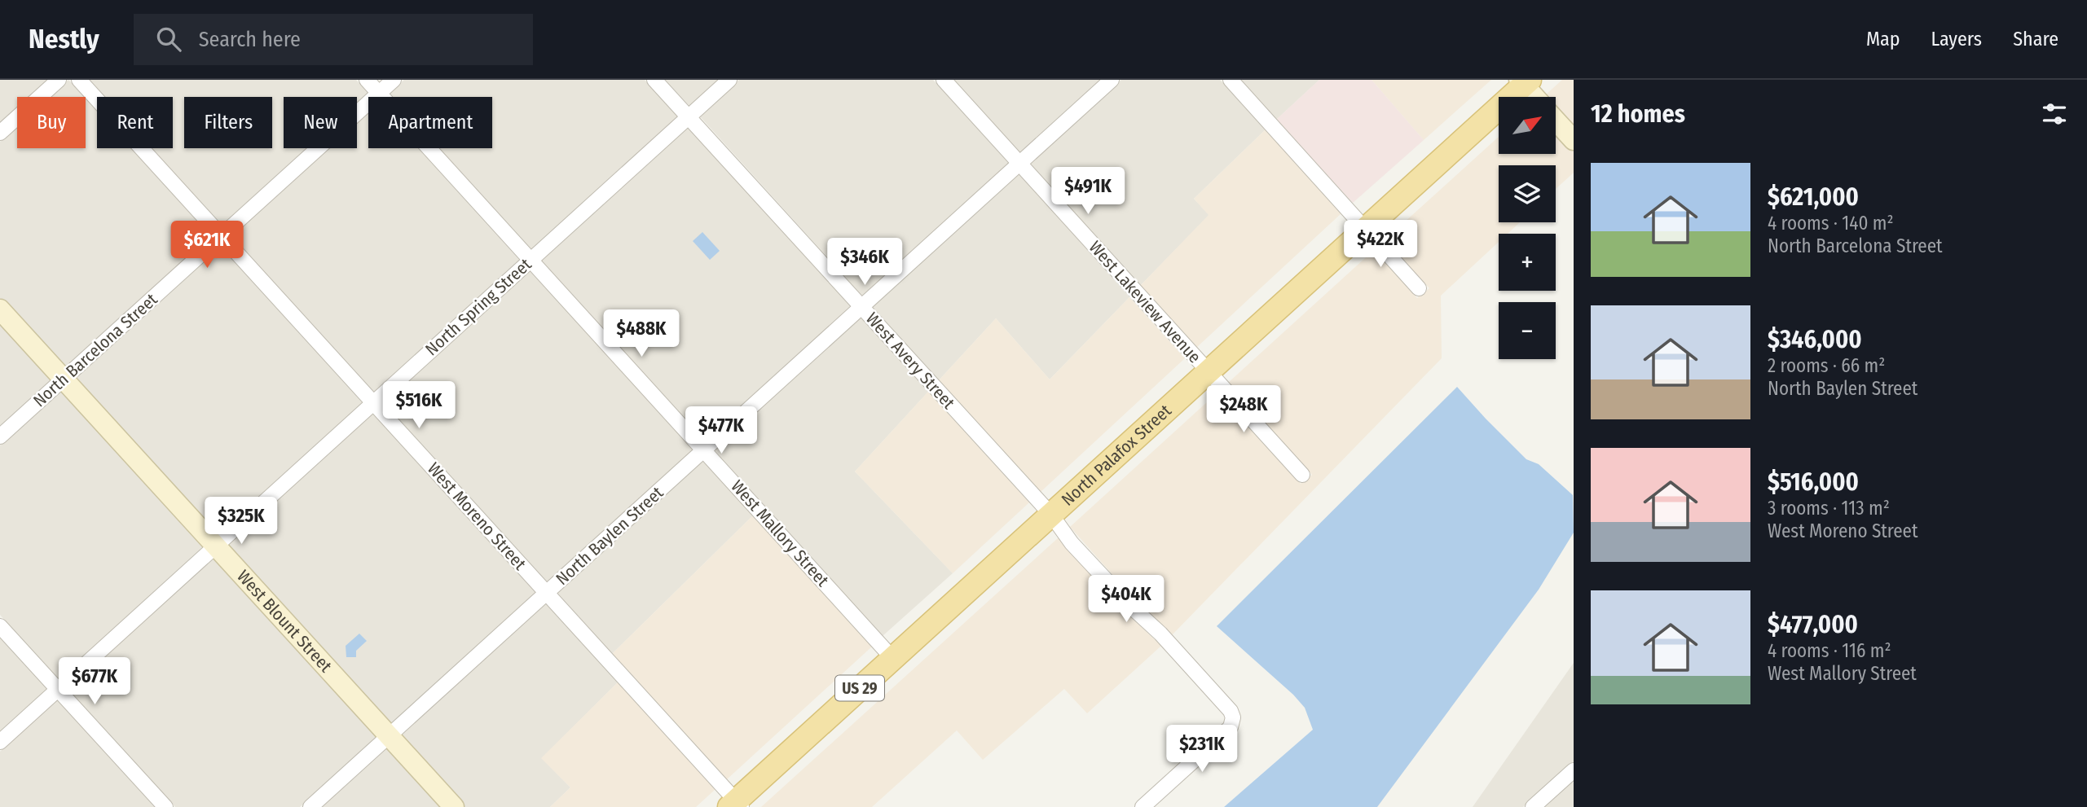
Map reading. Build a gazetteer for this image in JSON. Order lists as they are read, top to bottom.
{
  "streets": {
    "main road": ["North Palafox Street", "US 29"],
    "street": [
      "West Lakeview Avenue",
      "North Spring Street",
      "North Barcelona Street",
      "West Avery Street",
      "West Moreno Street",
      "West Mallory Street",
      "North Baylen Street",
      "West Blount Street"
    ]
  },
  "crossings": [
    ["West Lakeview Avenue", "North Palafox Street"],
    ["West Lakeview Avenue", "North Baylen Street"],
    ["North Spring Street", "West Avery Street"],
    ["North Spring Street", "West Moreno Street"],
    ["North Spring Street", "West Mallory Street"],
    ["North Spring Street", "West Blount Street"],
    ["North Barcelona Street", "West Moreno Street"],
    ["North Barcelona Street", "West Mallory Street"],
    ["North Barcelona Street", "West Blount Street"],
    ["West Avery Street", "North Palafox Street"],
    ["West Avery Street", "North Baylen Street"],
    ["North Palafox Street", "West Moreno Street"],
    ["North Palafox Street", "West Mallory Street"],
    ["West Moreno Street", "North Baylen Street"],
    ["West Mallory Street", "North Baylen Street"],
    ["North Baylen Street", "West Blount Street"]
  ],
  "north": "top right",
  "page": {
    "header": "Nestly",
    "search": "Search here",
    "nav": ["Map", "Layers", "Share"],
    "heading": "12 homes",
    "map_buttons": ["+", "−"],
    "chip": [
      "Buy",
      "Rent",
      "Filters",
      "New",
      "Apartment"
    ],
    "list": [
      {
        "name": "$621,000",
        "note": "4 rooms · 140 m² · North Barcelona Street"
      },
      {
        "name": "$346,000",
        "note": "2 rooms · 66 m² · North Baylen Street"
      },
      {
        "name": "$516,000",
        "note": "3 rooms · 113 m² · West Moreno Street"
      },
      {
        "name": "$477,000",
        "note": "4 rooms · 116 m² · West Mallory Street"
      }
    ],
    "price": [
      "$491K",
      "$422K",
      "$621K",
      "$346K",
      "$488K",
      "$516K",
      "$248K",
      "$477K",
      "$325K",
      "$404K",
      "$677K",
      "$231K"
    ]
  }
}
